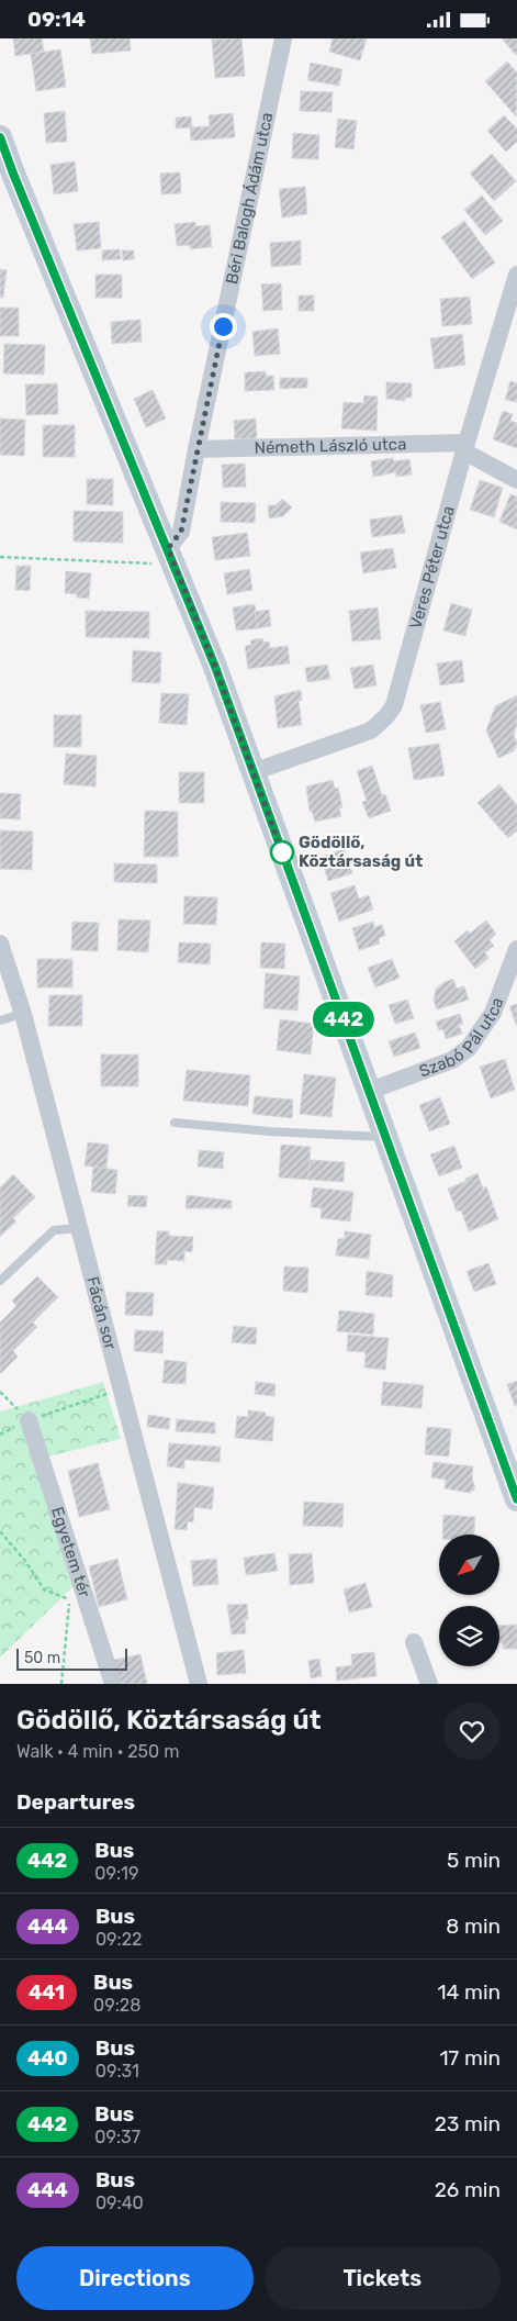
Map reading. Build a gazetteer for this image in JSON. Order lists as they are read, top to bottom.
{
  "streets": {
    "street": [
      "Béri Balogh Ádám utca",
      "Németh László utca",
      "Veres Péter utca",
      "Szabó Pál utca",
      "Fácán sor",
      "Egyetem tér"
    ]
  },
  "crossings": [
    ["Béri Balogh Ádám utca", "Németh László utca"],
    ["Németh László utca", "Veres Péter utca"]
  ],
  "places": ["Gödöllő, Köztársaság út"],
  "lines": ["bus line 442"],
  "scale_bar": "50 m",
  "north": "bottom left",
  "page": {
    "status": "09:14",
    "on_map": "442",
    "scale": "50 m",
    "heading": [
      ["Gödöllő, Köztársaság út", "Walk · 4 min · 250 m"],
      "Departures"
    ],
    "list": [
      {
        "mark": "442",
        "name": "Bus",
        "note": "09:19",
        "value": "5 min"
      },
      {
        "mark": "444",
        "name": "Bus",
        "note": "09:22",
        "value": "8 min"
      },
      {
        "mark": "441",
        "name": "Bus",
        "note": "09:28",
        "value": "14 min"
      },
      {
        "mark": "440",
        "name": "Bus",
        "note": "09:31",
        "value": "17 min"
      },
      {
        "mark": "442",
        "name": "Bus",
        "note": "09:37",
        "value": "23 min"
      },
      {
        "mark": "444",
        "name": "Bus",
        "note": "09:40",
        "value": "26 min"
      }
    ],
    "buttons": ["Directions", "Tickets"]
  }
}
